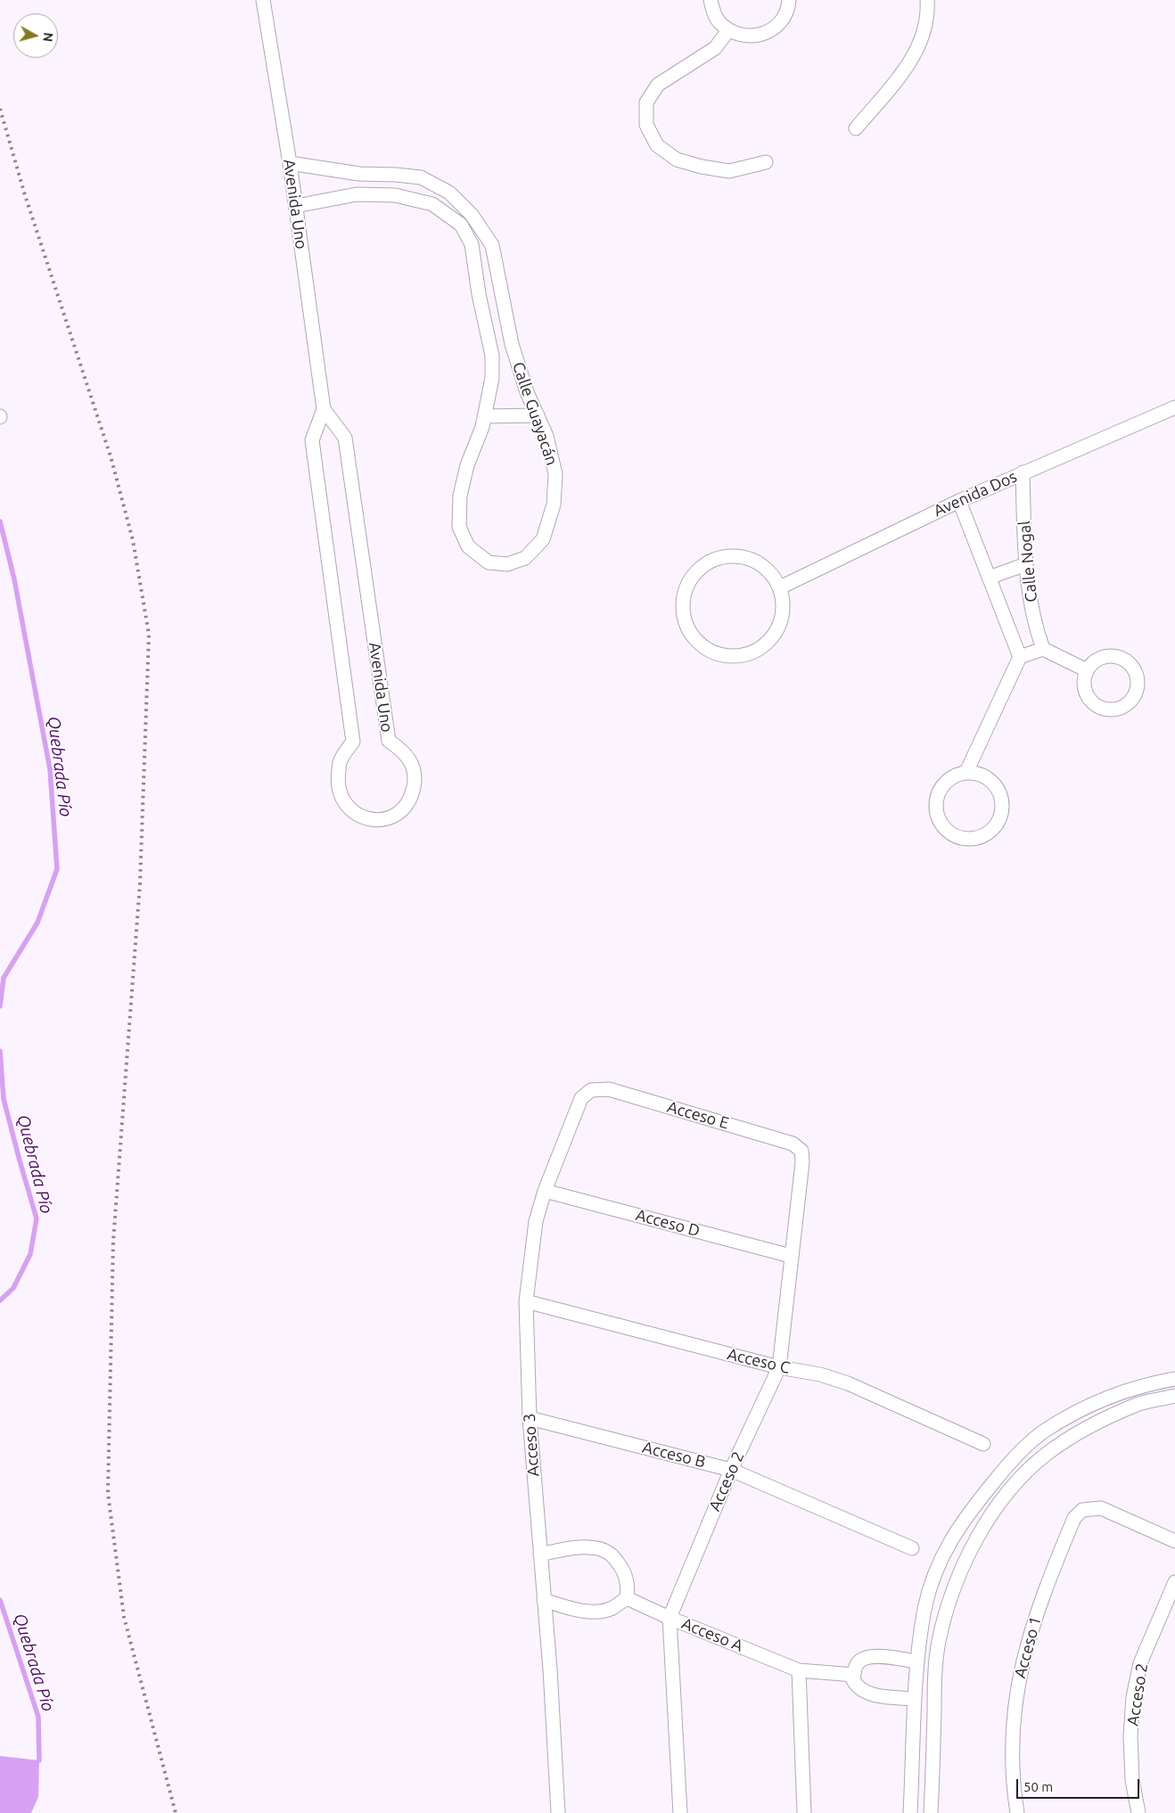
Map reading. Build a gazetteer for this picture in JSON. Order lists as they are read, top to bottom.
{
  "streets": {
    "street": [
      "Avenida Uno",
      "Calle Guayacán",
      "Avenida Dos",
      "Calle Nogal",
      "Acceso E",
      "Acceso D",
      "Acceso C",
      "Acceso 3",
      "Acceso B",
      "Acceso 2",
      "Acceso A",
      "Acceso 1"
    ]
  },
  "crossings": [
    ["Avenida Uno", "Calle Guayacán"],
    ["Avenida Dos", "Calle Nogal"],
    ["Acceso E", "Acceso 3"],
    ["Acceso E", "Acceso 2"],
    ["Acceso D", "Acceso 3"],
    ["Acceso D", "Acceso 2"],
    ["Acceso C", "Acceso 3"],
    ["Acceso C", "Acceso 2"],
    ["Acceso 3", "Acceso B"],
    ["Acceso 3", "Acceso A"],
    ["Acceso B", "Acceso 2"],
    ["Acceso 2", "Acceso A"]
  ],
  "water": ["Quebrada Pío"],
  "scale_bar": "50 m",
  "north": "right"
}
